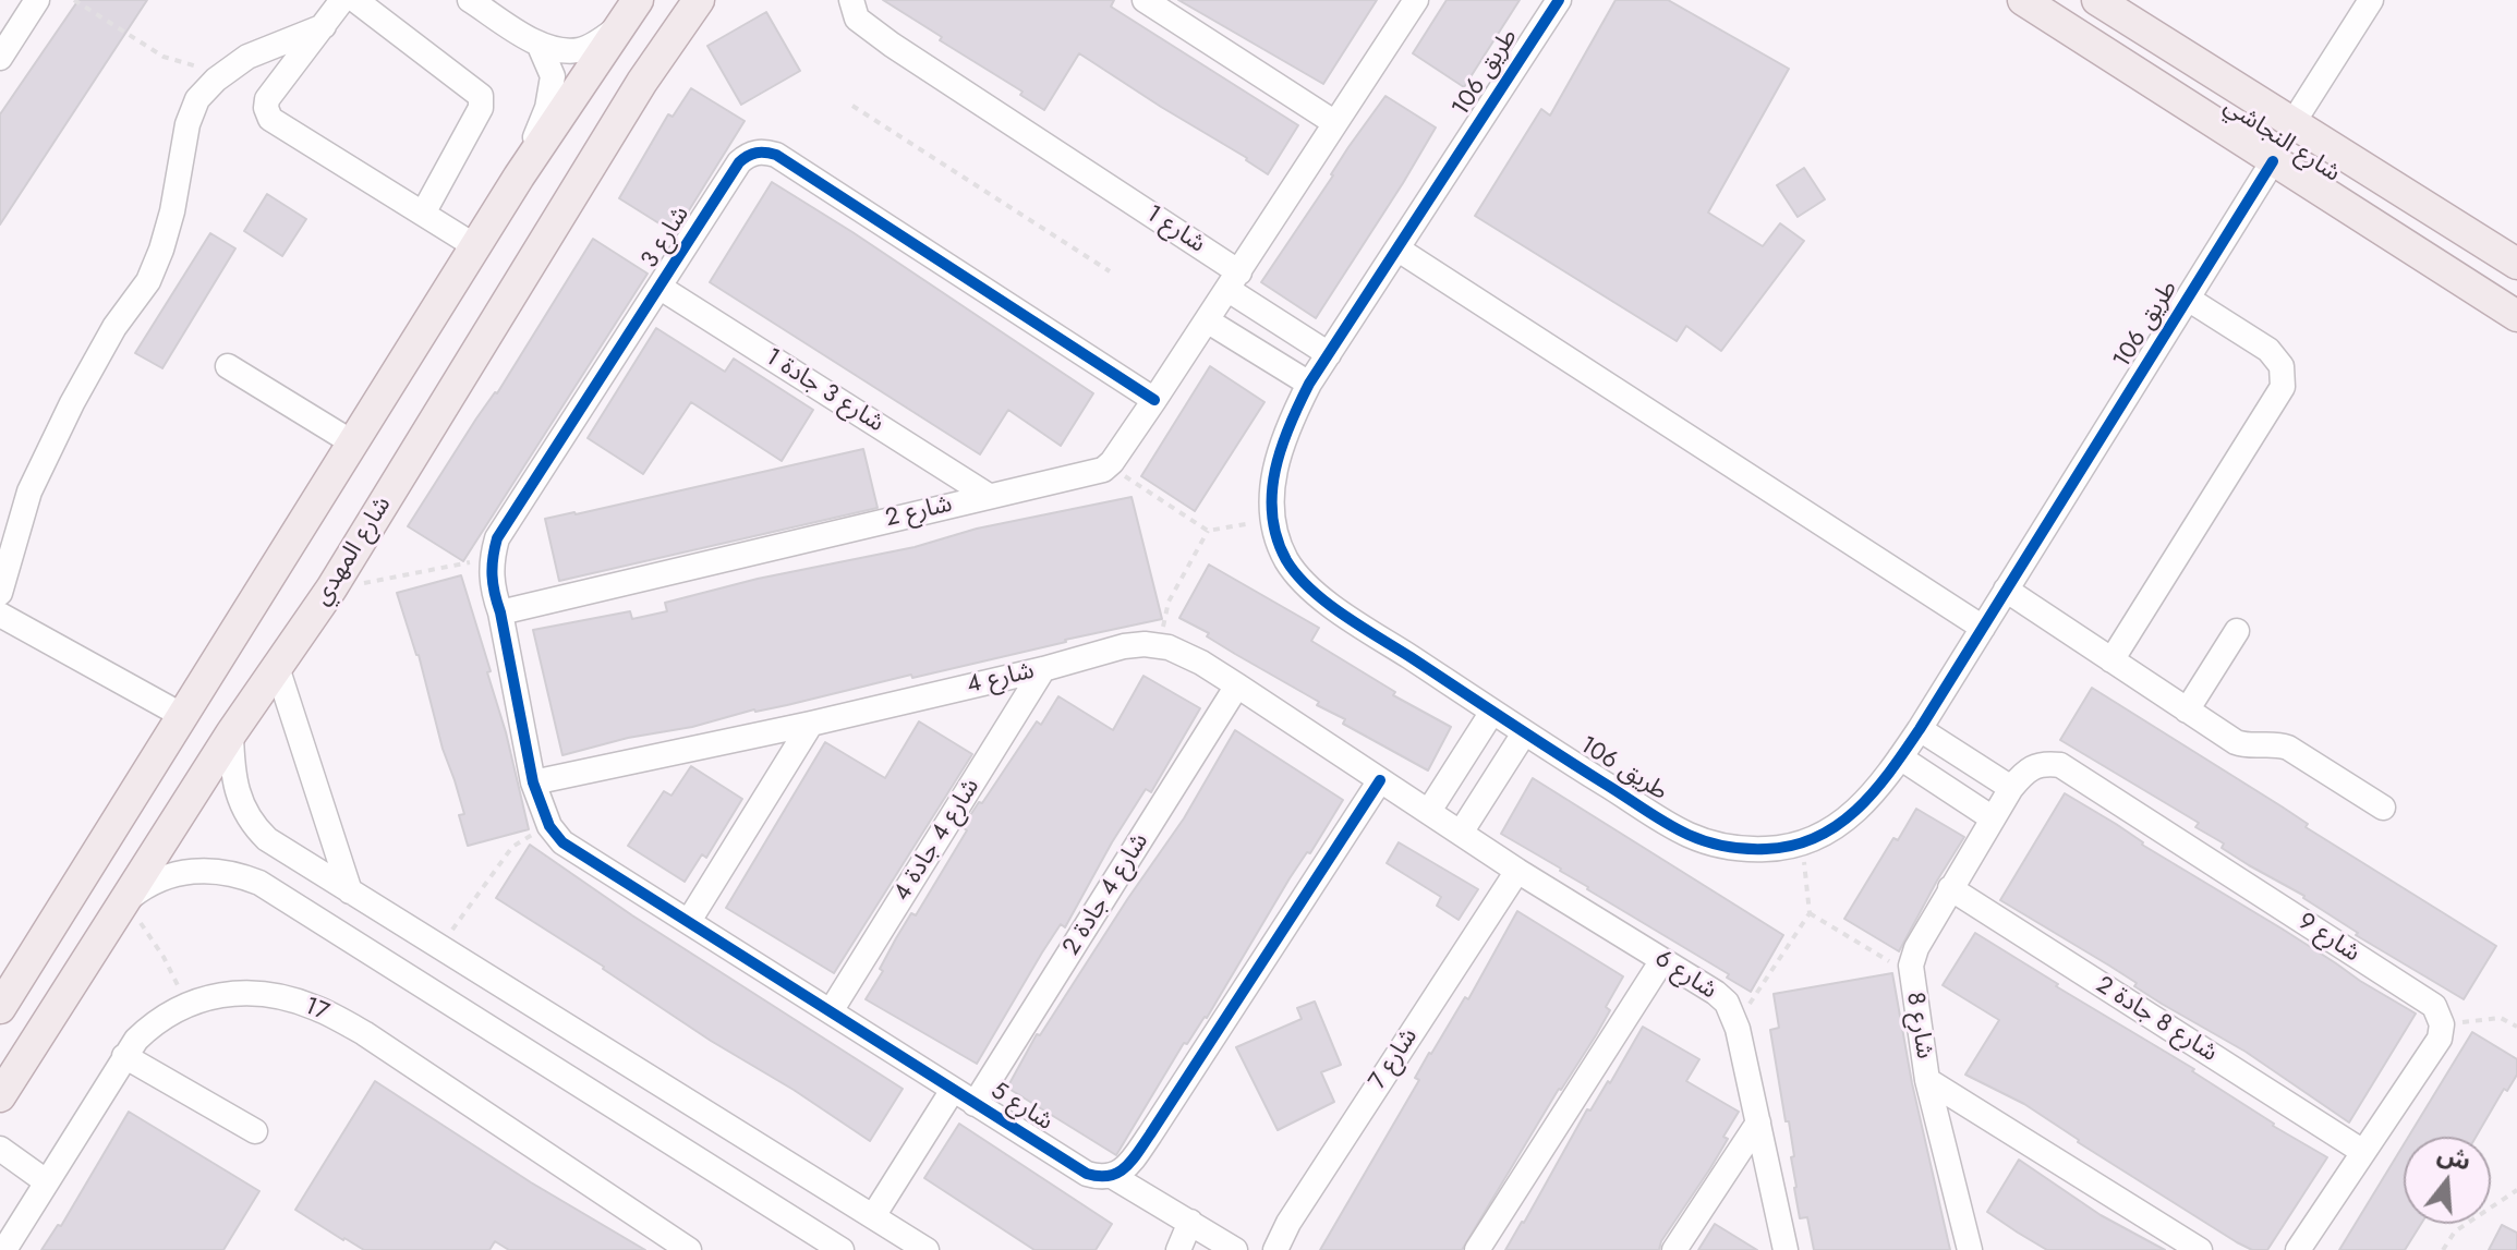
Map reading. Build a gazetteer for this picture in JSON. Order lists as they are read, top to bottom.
{
  "streets": {
    "main road": ["شارع النجاشي", "شارع المهدي"],
    "street": [
      "طريق 106",
      "شارع 1",
      "شارع 3",
      "شارع 3 جادة 1",
      "شارع 2",
      "شارع 4",
      "شارع 4 جادة 4",
      "شارع 4 جادة 2",
      "شارع 9",
      "شارع 6",
      "17",
      "شارع 8 جادة 2",
      "شارع 8",
      "شارع 7",
      "شارع 5"
    ]
  },
  "crossings": [
    ["طريق 106", "شارع النجاشي"],
    ["شارع 3", "شارع 3 جادة 1"],
    ["شارع 3 جادة 1", "شارع 2"],
    ["شارع 4", "شارع 4 جادة 4"],
    ["شارع 4", "شارع 4 جادة 2"],
    ["شارع 4", "شارع 6"],
    ["شارع 4", "شارع 5"],
    ["شارع 4 جادة 4", "شارع 5"],
    ["شارع 4 جادة 2", "شارع 5"],
    ["شارع 9", "شارع 8"],
    ["شارع 6", "شارع 7"],
    ["شارع 8 جادة 2", "شارع 8"]
  ],
  "north": "top"
}
